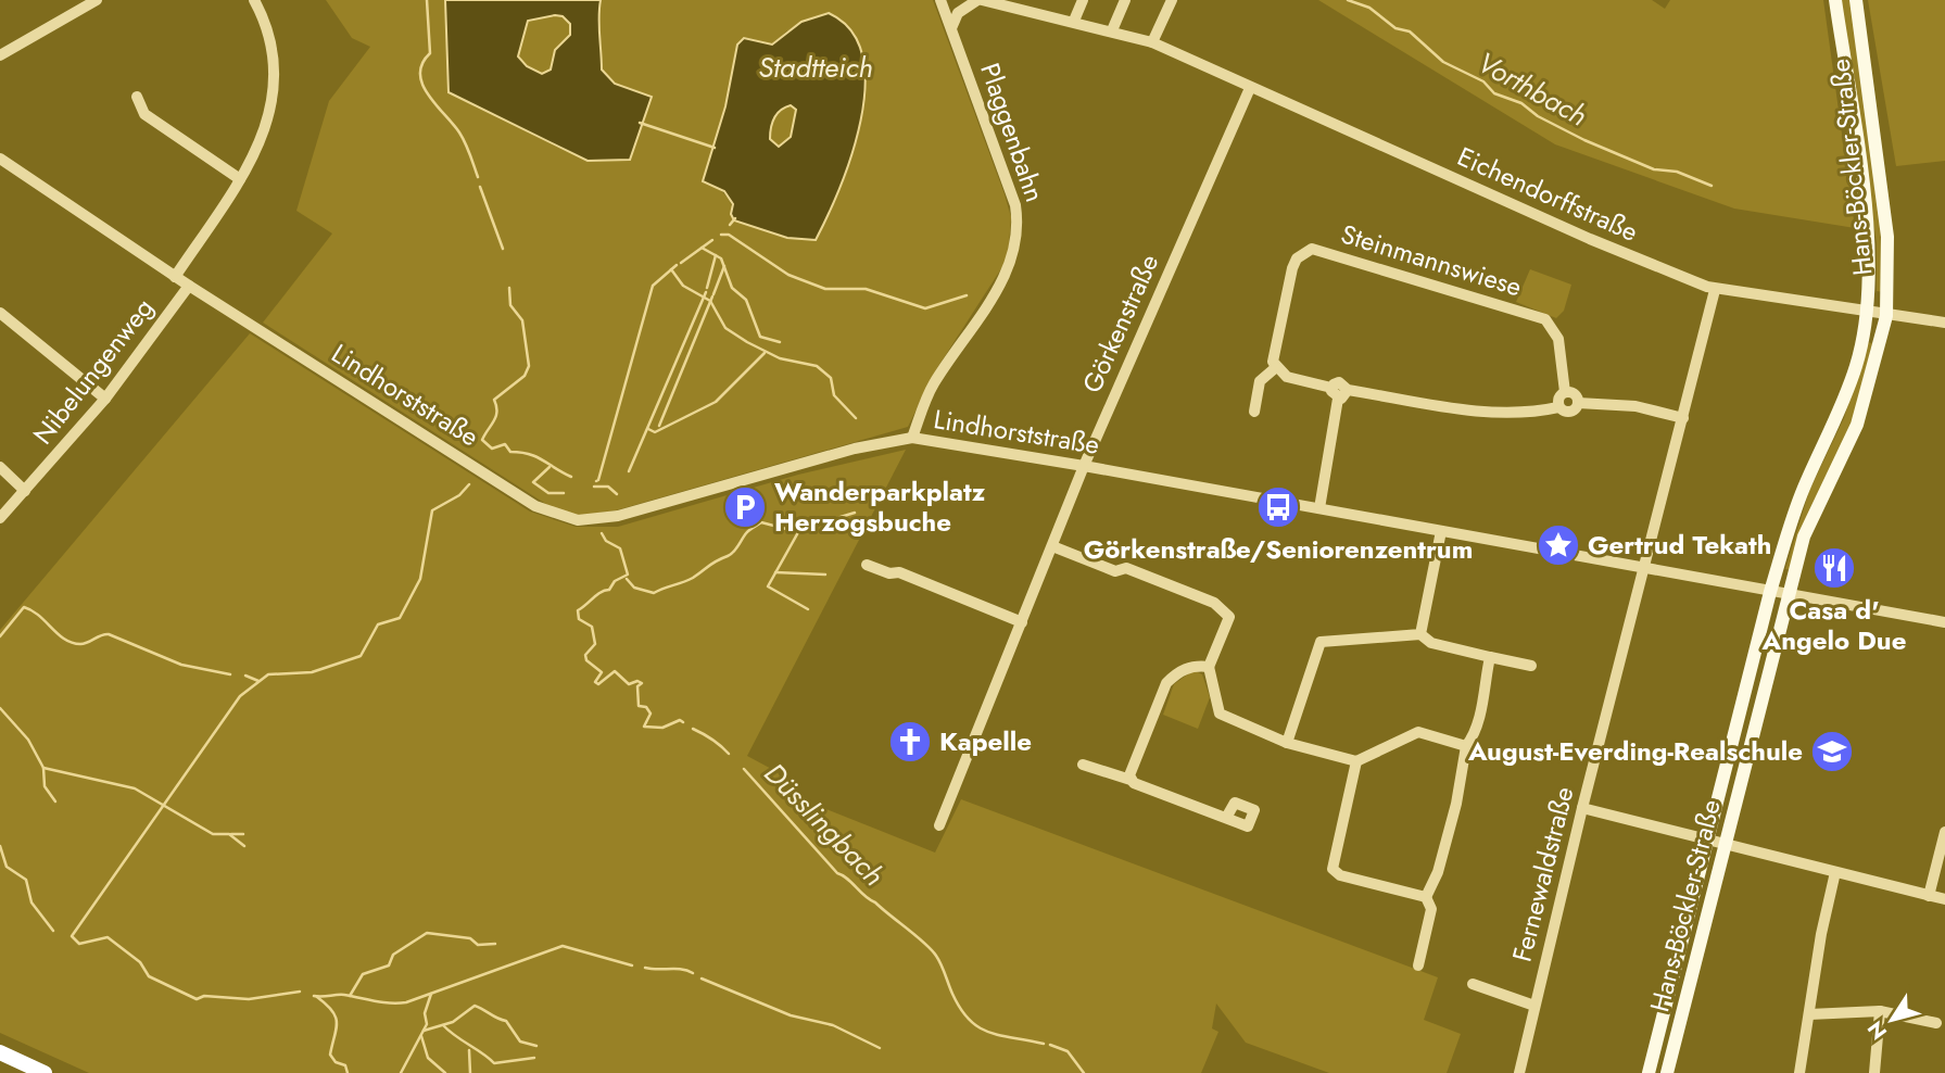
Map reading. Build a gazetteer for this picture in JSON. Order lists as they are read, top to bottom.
{
  "streets": {
    "main road": ["Hans-Böckler-Straße"],
    "street": [
      "Plaggenbahn",
      "Eichendorffstraße",
      "Steinmannswiese",
      "Görkenstraße",
      "Nibelungenweg",
      "Lindhorststraße",
      "Fernewaldstraße"
    ]
  },
  "crossings": [
    ["Plaggenbahn", "Eichendorffstraße"],
    ["Plaggenbahn", "Lindhorststraße"],
    ["Hans-Böckler-Straße", "Eichendorffstraße"],
    ["Hans-Böckler-Straße", "Lindhorststraße"],
    ["Eichendorffstraße", "Görkenstraße"],
    ["Eichendorffstraße", "Fernewaldstraße"],
    ["Görkenstraße", "Lindhorststraße"],
    ["Nibelungenweg", "Lindhorststraße"],
    ["Lindhorststraße", "Fernewaldstraße"]
  ],
  "water": ["Stadtteich", "Vorthbach", "Düsslingbach"],
  "places": {
    "parking": ["Wanderparkplatz Herzogsbuche"],
    "bus stop": ["Görkenstraße/Seniorenzentrum"],
    "place": ["Gertrud Tekath"],
    "restaurant": ["Casa d' Angelo Due"],
    "church": ["Kapelle"],
    "school or university": ["August-Everding-Realschule"]
  },
  "north": "bottom left"
}
